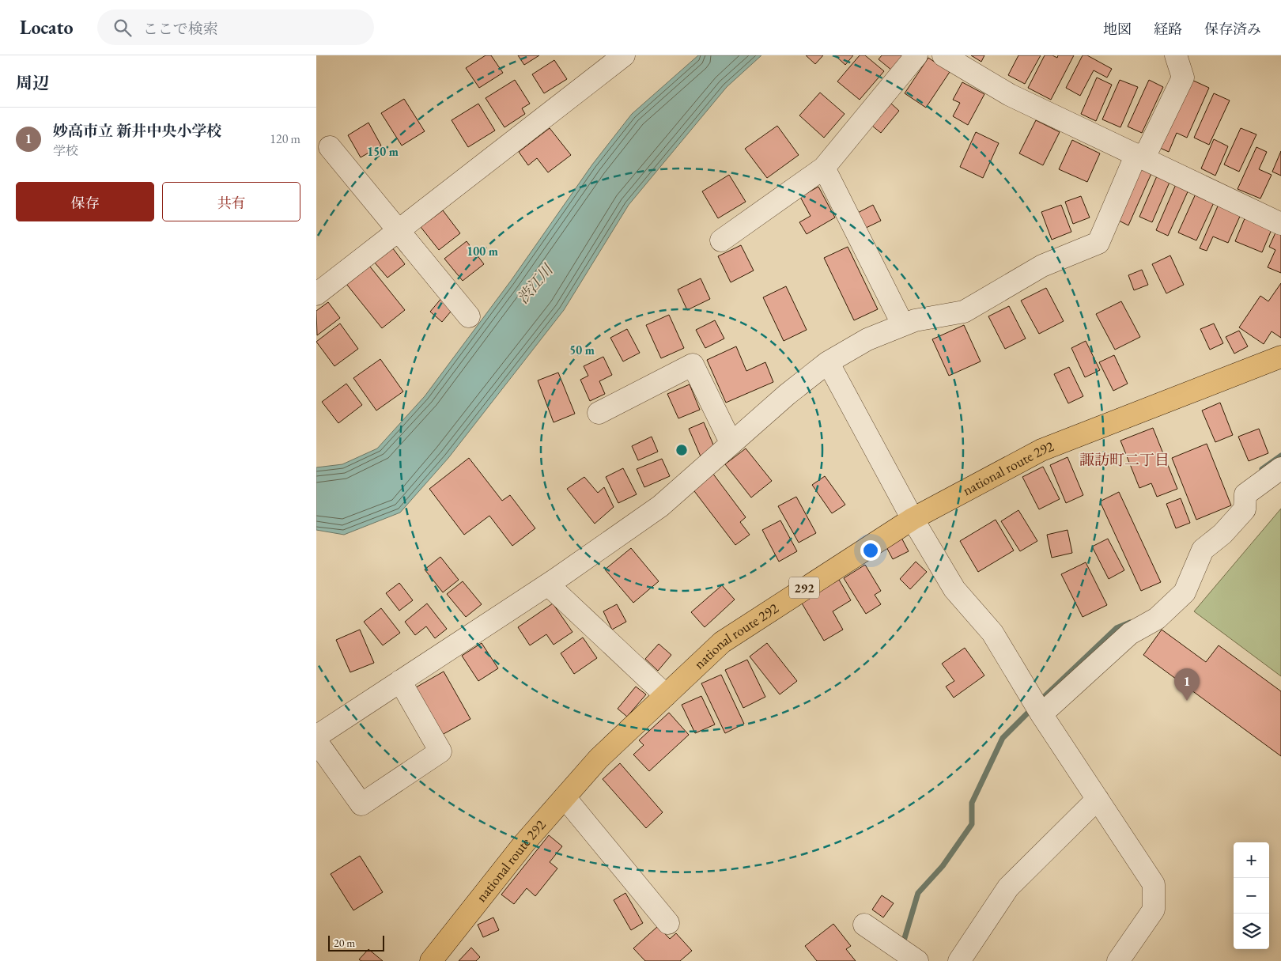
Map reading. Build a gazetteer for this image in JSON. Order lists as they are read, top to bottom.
{
  "streets": {
    "highway": ["national route 292", "292"]
  },
  "districts": ["諏訪町二丁目"],
  "water": ["渋江川"],
  "scale_bar": "20 m",
  "page": {
    "header": "Locato",
    "search": "ここで検索",
    "nav": ["地図", "経路", "保存済み"],
    "heading": "周辺",
    "list": [
      {
        "mark": "1",
        "name": "妙高市立 新井中央小学校",
        "note": "学校",
        "value": "120 m"
      }
    ],
    "buttons": ["保存", "共有"],
    "pins": "1",
    "map_buttons": ["+", "−"],
    "scale": "20 m"
  },
  "rings": ["150 m", "100 m", "50 m"]
}
